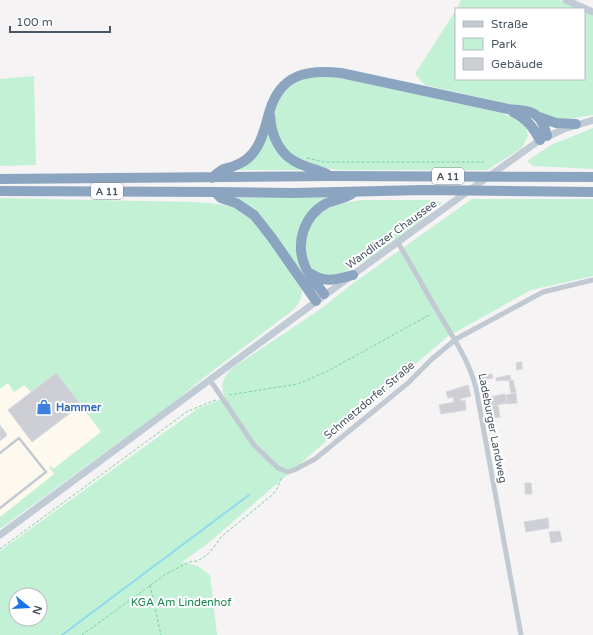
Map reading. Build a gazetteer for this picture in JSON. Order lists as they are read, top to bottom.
{
  "streets": {
    "highway": ["A 11"],
    "main road": ["Wandlitzer Chaussee"],
    "street": ["Schmetzdorfer Straße", "Ladeburger Landweg"]
  },
  "crossings": [
    ["Wandlitzer Chaussee", "Ladeburger Landweg"],
    ["Schmetzdorfer Straße", "Ladeburger Landweg"]
  ],
  "parks": ["KGA Am Lindenhof"],
  "places": {
    "shop": ["Hammer"]
  },
  "legend": ["Straße", "Park", "Gebäude"],
  "scale_bar": "100 m",
  "north": "right"
}
